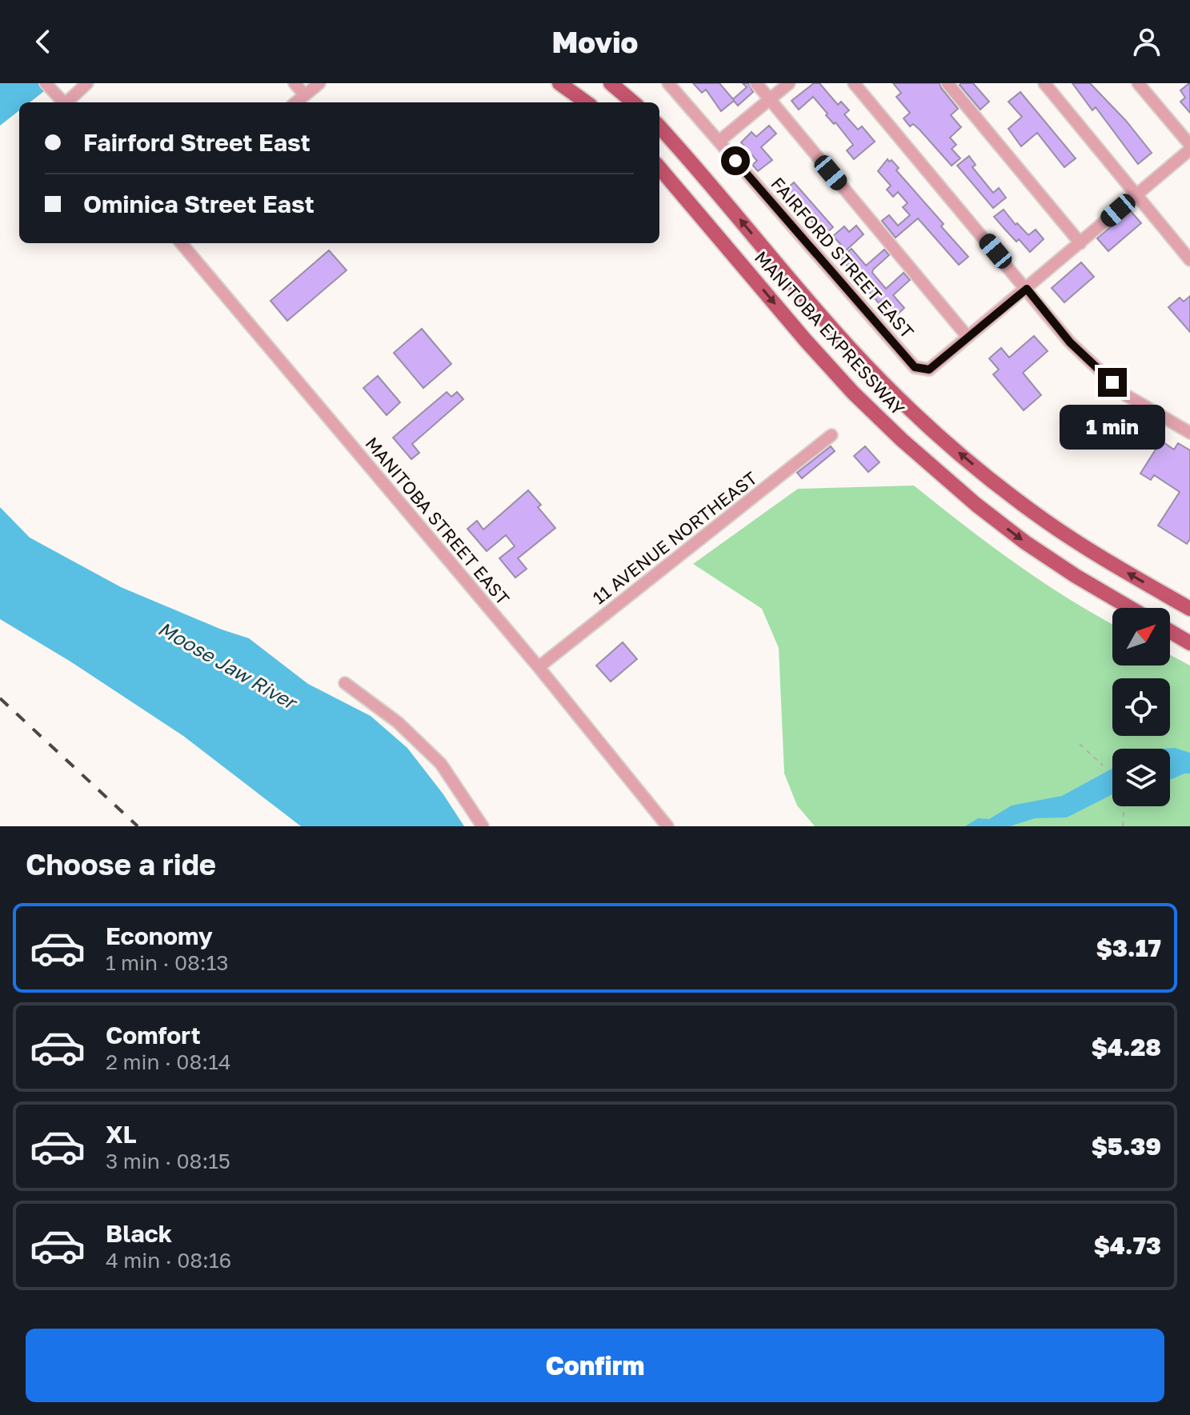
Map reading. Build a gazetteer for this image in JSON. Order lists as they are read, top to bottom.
{
  "streets": {
    "main road": ["MANITOBA EXPRESSWAY"],
    "street": ["FAIRFORD STREET EAST", "MANITOBA STREET EAST", "11 AVENUE NORTHEAST"]
  },
  "crossings": [
    ["MANITOBA STREET EAST", "11 AVENUE NORTHEAST"]
  ],
  "water": ["Moose Jaw River"],
  "north": "top right",
  "page": {
    "header": "Movio",
    "banner": ["Fairford Street East", "Ominica Street East"],
    "bubble": "1 min",
    "heading": "Choose a ride",
    "list": [
      {
        "name": "Economy",
        "note": "1 min · 08:13",
        "value": "$3.17"
      },
      {
        "name": "Comfort",
        "note": "2 min · 08:14",
        "value": "$4.28"
      },
      {
        "name": "XL",
        "note": "3 min · 08:15",
        "value": "$5.39"
      },
      {
        "name": "Black",
        "note": "4 min · 08:16",
        "value": "$4.73"
      }
    ],
    "buttons": "Confirm"
  }
}
